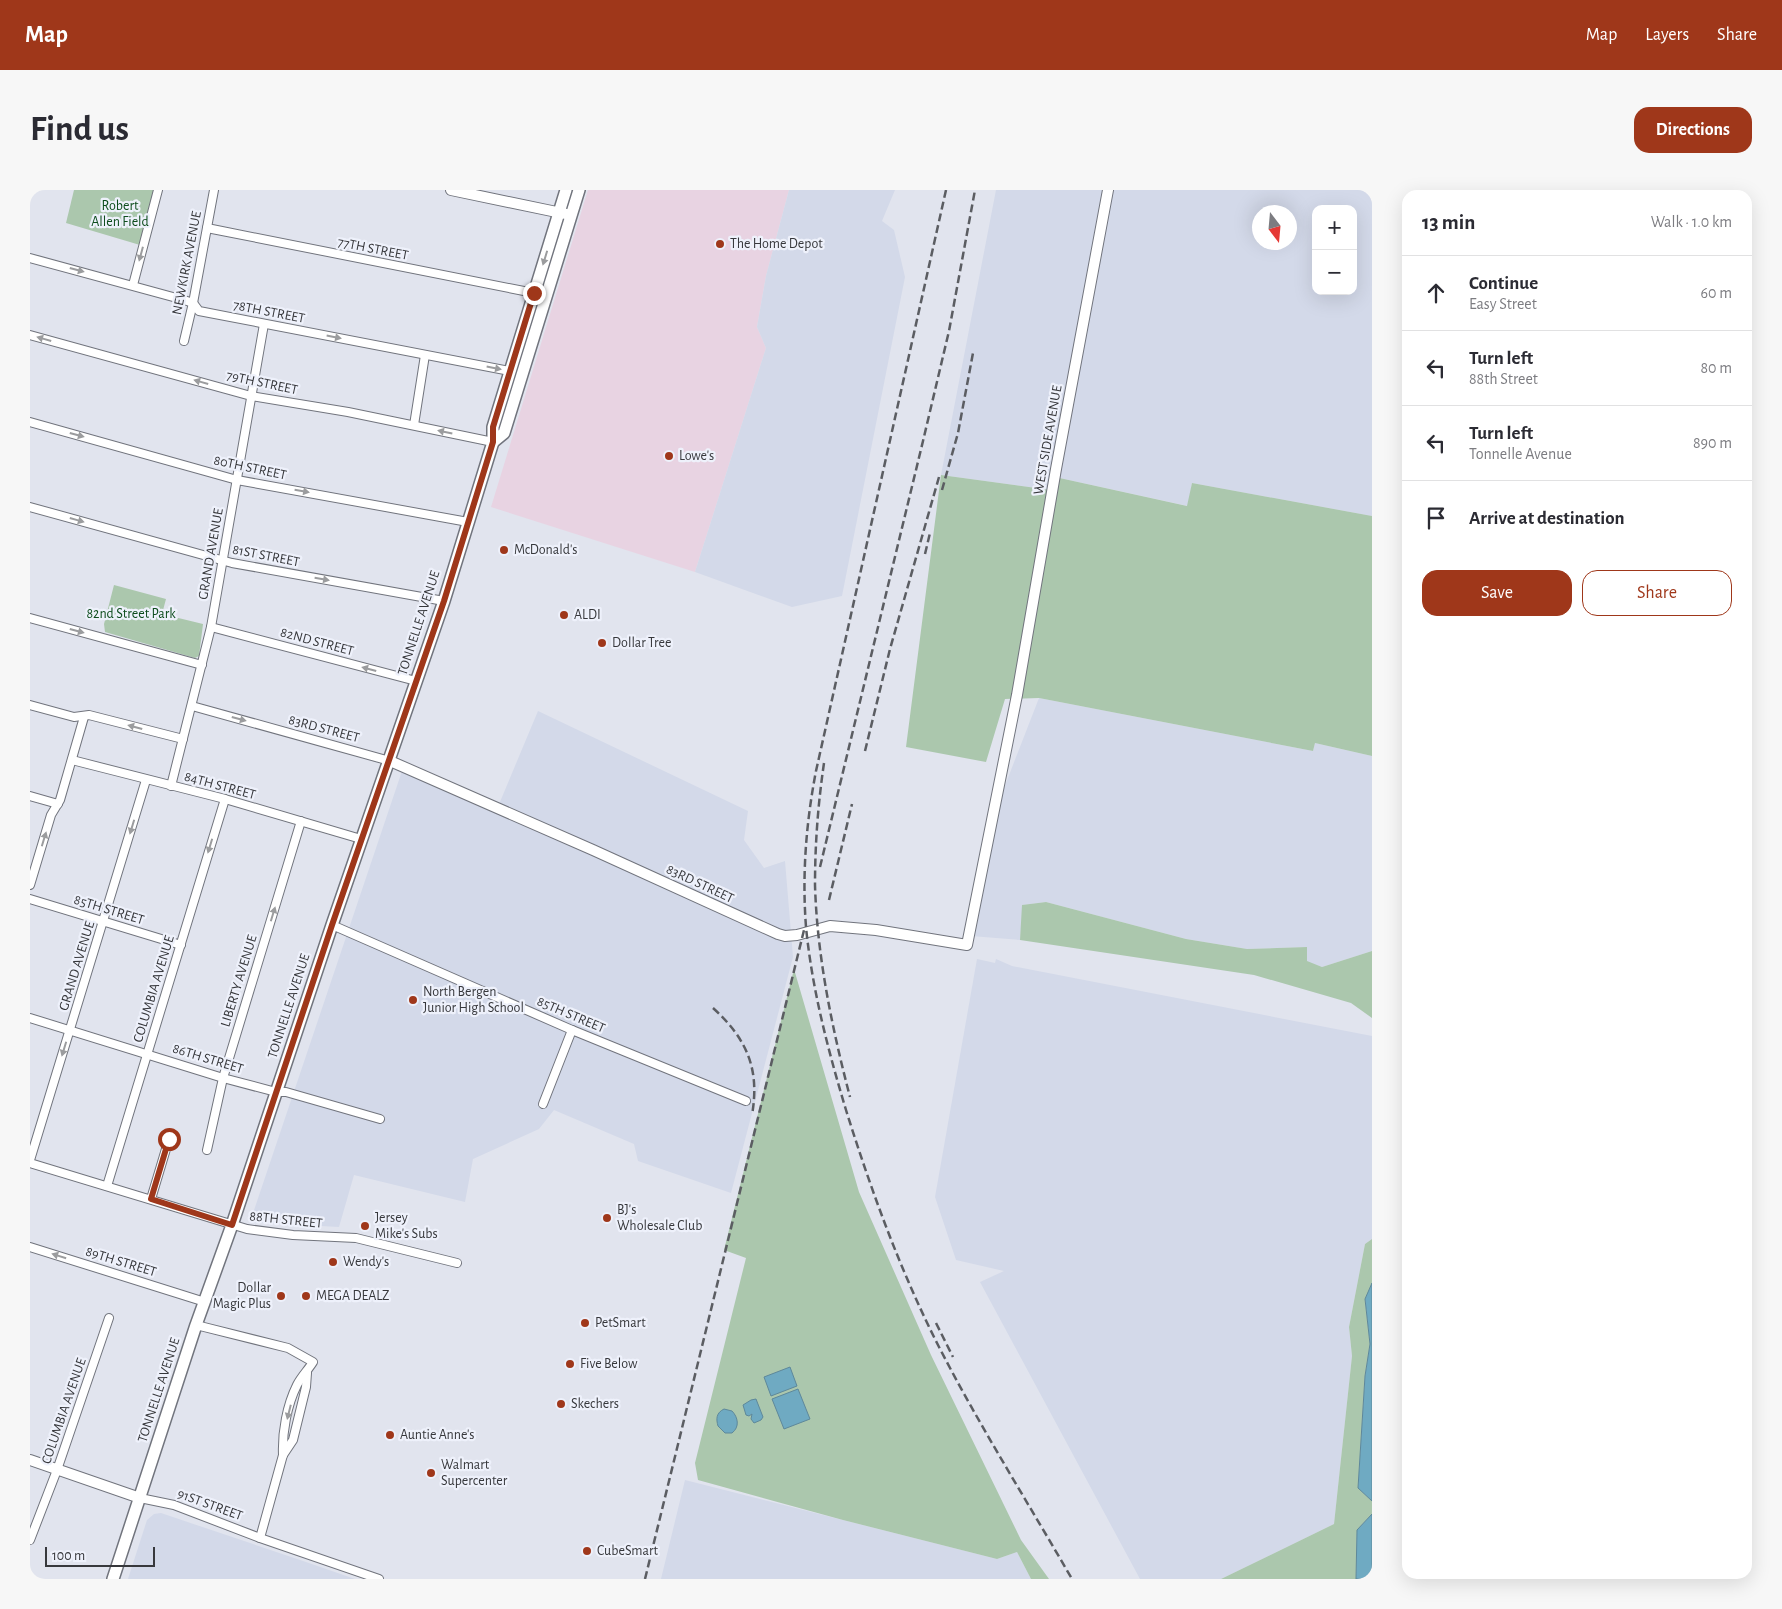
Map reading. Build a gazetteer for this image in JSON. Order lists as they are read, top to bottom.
{
  "streets": {
    "main road": ["TONNELLE AVENUE"],
    "street": [
      "77TH STREET",
      "NEWKIRK AVENUE",
      "78TH STREET",
      "79TH STREET",
      "WEST SIDE AVENUE",
      "80TH STREET",
      "GRAND AVENUE",
      "81ST STREET",
      "82ND STREET",
      "83RD STREET",
      "84TH STREET",
      "85TH STREET",
      "LIBERTY AVENUE",
      "COLUMBIA AVENUE",
      "86TH STREET",
      "88TH STREET",
      "89TH STREET",
      "91ST STREET"
    ]
  },
  "crossings": [
    ["77TH STREET", "NEWKIRK AVENUE"],
    ["77TH STREET", "TONNELLE AVENUE"],
    ["NEWKIRK AVENUE", "78TH STREET"],
    ["78TH STREET", "GRAND AVENUE"],
    ["78TH STREET", "TONNELLE AVENUE"],
    ["79TH STREET", "GRAND AVENUE"],
    ["79TH STREET", "TONNELLE AVENUE"],
    ["WEST SIDE AVENUE", "83RD STREET"],
    ["80TH STREET", "GRAND AVENUE"],
    ["80TH STREET", "TONNELLE AVENUE"],
    ["GRAND AVENUE", "81ST STREET"],
    ["GRAND AVENUE", "82ND STREET"],
    ["GRAND AVENUE", "83RD STREET"],
    ["GRAND AVENUE", "84TH STREET"],
    ["GRAND AVENUE", "85TH STREET"],
    ["GRAND AVENUE", "86TH STREET"],
    ["GRAND AVENUE", "88TH STREET"],
    ["81ST STREET", "TONNELLE AVENUE"],
    ["TONNELLE AVENUE", "82ND STREET"],
    ["TONNELLE AVENUE", "83RD STREET"],
    ["TONNELLE AVENUE", "84TH STREET"],
    ["TONNELLE AVENUE", "85TH STREET"],
    ["TONNELLE AVENUE", "86TH STREET"],
    ["TONNELLE AVENUE", "88TH STREET"],
    ["TONNELLE AVENUE", "89TH STREET"],
    ["TONNELLE AVENUE", "91ST STREET"],
    ["84TH STREET", "LIBERTY AVENUE"],
    ["84TH STREET", "COLUMBIA AVENUE"],
    ["85TH STREET", "COLUMBIA AVENUE"],
    ["LIBERTY AVENUE", "86TH STREET"],
    ["COLUMBIA AVENUE", "86TH STREET"],
    ["COLUMBIA AVENUE", "88TH STREET"],
    ["COLUMBIA AVENUE", "91ST STREET"]
  ],
  "one_way": [
    "78TH STREET",
    "79TH STREET",
    "80TH STREET",
    "81ST STREET",
    "82ND STREET",
    "LIBERTY AVENUE",
    "89TH STREET"
  ],
  "parks": ["Robert Allen Field", "82nd Street Park"],
  "places": [
    "The Home Depot",
    "Lowe's",
    "McDonald's",
    "ALDI",
    "Dollar Tree",
    "North Bergen Junior High School",
    "BJ's Wholesale Club",
    "Jersey Mike's Subs",
    "Wendy's",
    "Dollar Magic Plus",
    "MEGA DEALZ",
    "PetSmart",
    "Five Below",
    "Skechers",
    "Auntie Anne's",
    "Walmart Supercenter",
    "CubeSmart"
  ],
  "scale_bar": "100 m",
  "north": "bottom",
  "page": {
    "header": "Map",
    "nav": ["Map", "Layers", "Share"],
    "buttons": [
      "Directions",
      ["Save", "Share"]
    ],
    "title": "Find us",
    "heading": ["13 min", "Walk · 1.0 km"],
    "map_buttons": ["+", "−"],
    "list": [
      ["Continue", "Easy Street", "60 m"],
      ["Turn left", "88th Street", "80 m"],
      ["Turn left", "Tonnelle Avenue", "890 m"],
      "Arrive at destination"
    ],
    "scale": "100 m"
  }
}
